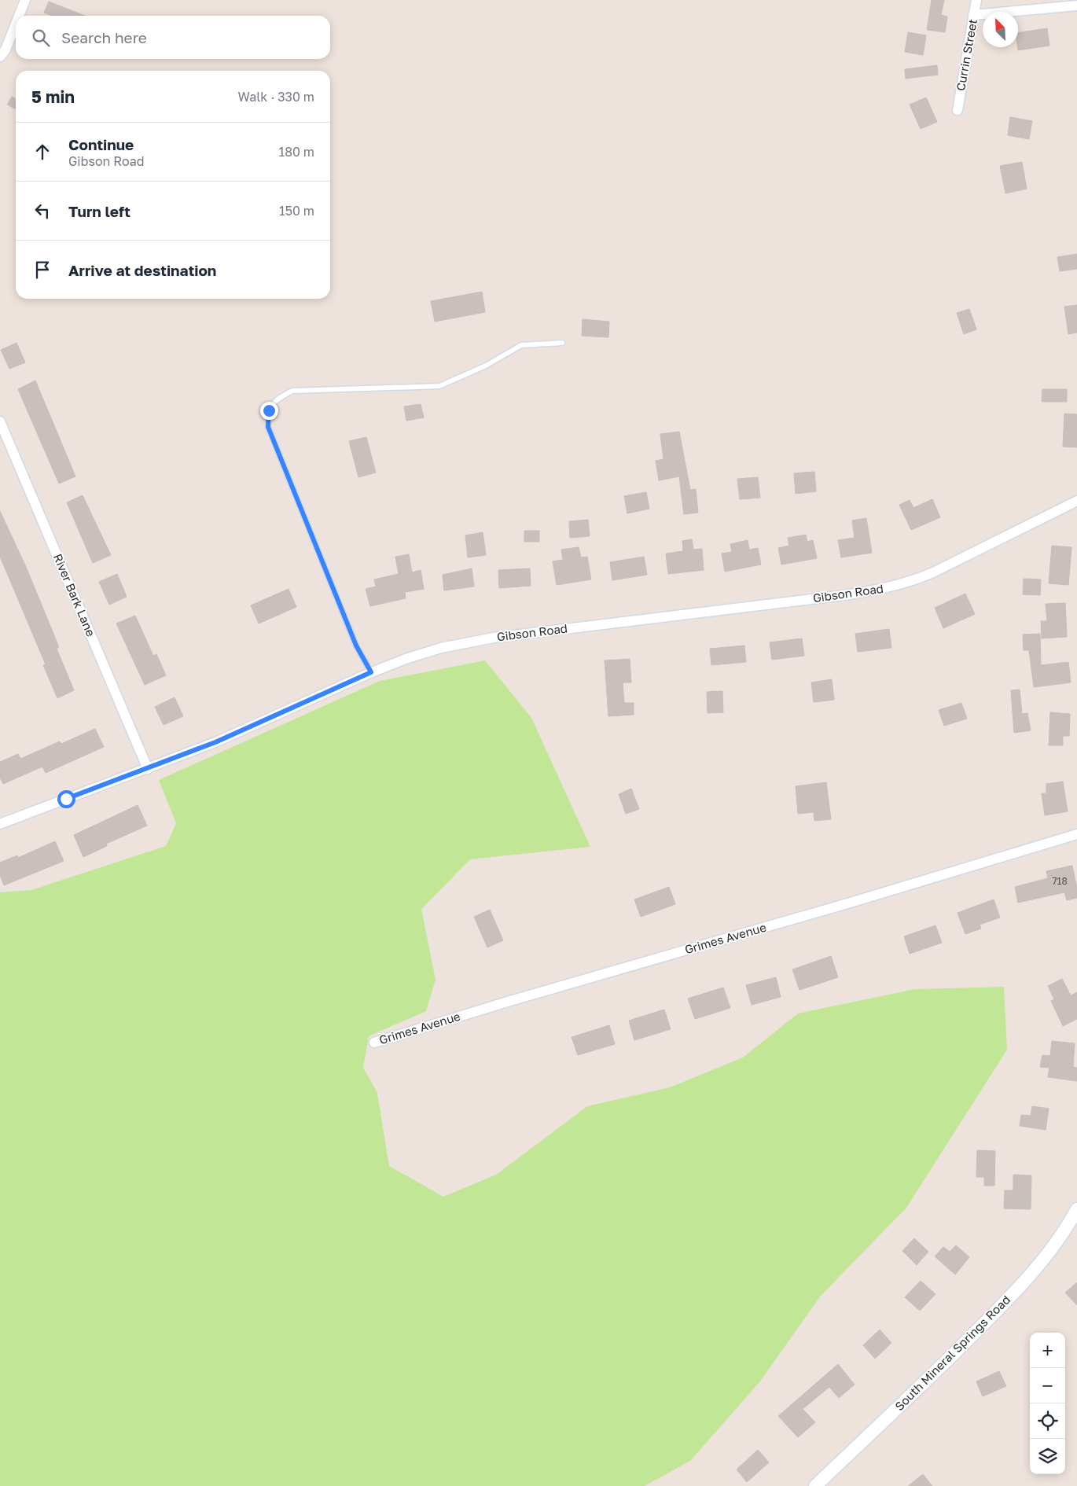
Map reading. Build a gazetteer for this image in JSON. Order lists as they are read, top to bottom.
{
  "streets": {
    "street": [
      "Currin Street",
      "Gibson Road",
      "River Bark Lane",
      "Grimes Avenue",
      "South Mineral Springs Road"
    ]
  },
  "crossings": [
    ["Gibson Road", "River Bark Lane"]
  ],
  "house_numbers": ["718"],
  "north": "top left",
  "page": {
    "search": "Search here",
    "heading": ["5 min", "Walk · 330 m"],
    "list": [
      ["Continue", "Gibson Road", "180 m"],
      ["Turn left", "150 m"],
      "Arrive at destination"
    ],
    "map_buttons": ["+", "−"]
  }
}
